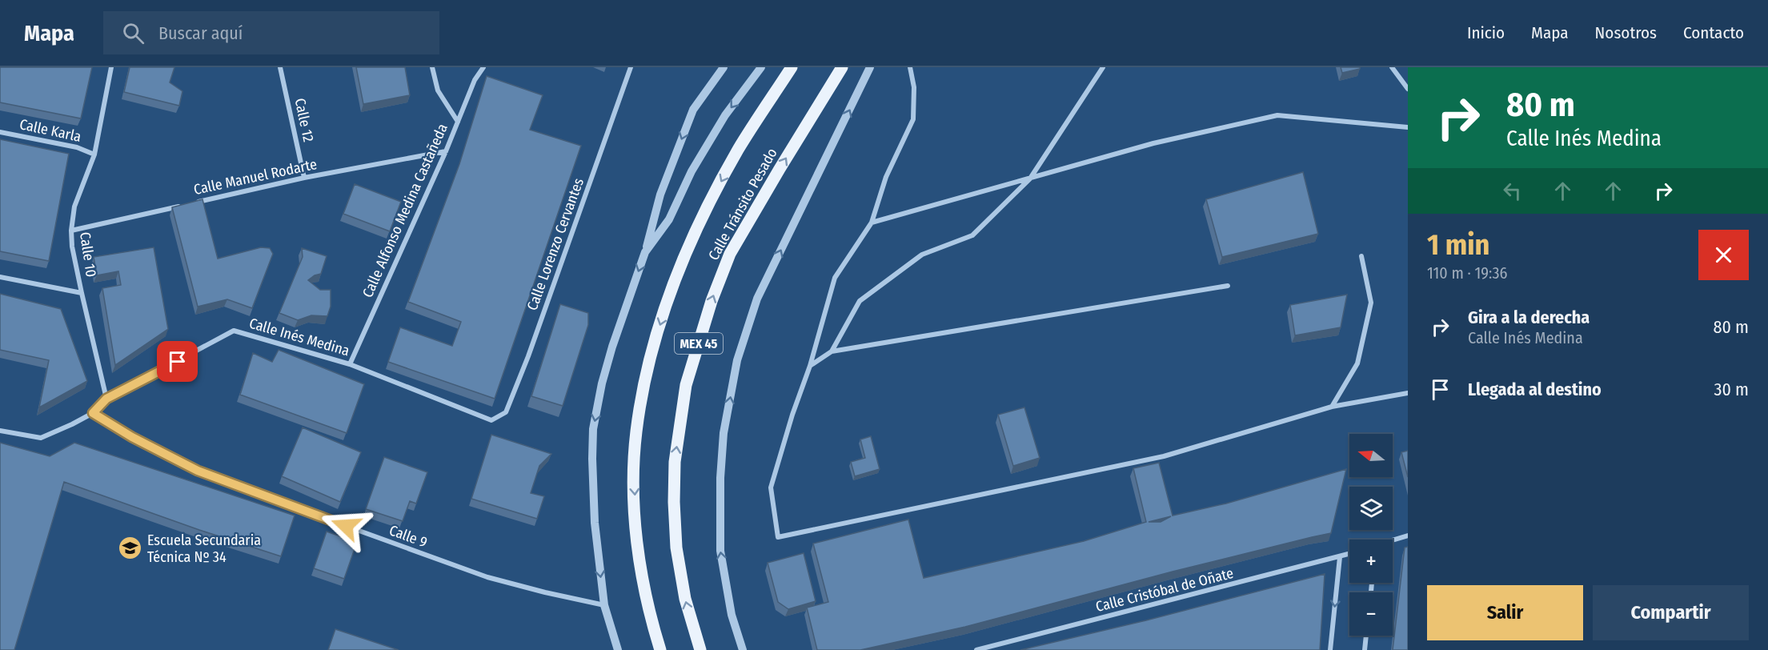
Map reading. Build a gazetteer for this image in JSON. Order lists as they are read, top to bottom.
{
  "streets": {
    "main road": ["Calle Tránsito Pesado", "MEX 45"],
    "street": [
      "Calle 12",
      "Calle Karla",
      "Calle Manuel Rodarte",
      "Calle Alfonso Medina Castañeda",
      "Calle Lorenzo Cervantes",
      "Calle 10",
      "Calle Inés Medina",
      "Calle 9",
      "Calle Cristóbal de Oñate"
    ]
  },
  "crossings": [
    ["Calle 12", "Calle Manuel Rodarte"],
    ["Calle Karla", "Calle 10"],
    ["Calle Manuel Rodarte", "Calle Alfonso Medina Castañeda"],
    ["Calle Manuel Rodarte", "Calle 10"],
    ["Calle Alfonso Medina Castañeda", "Calle Inés Medina"],
    ["Calle Lorenzo Cervantes", "Calle Inés Medina"],
    ["Calle 10", "Calle Inés Medina"]
  ],
  "places": {
    "school or university": ["Escuela Secundaria Técnica Nº 34"]
  },
  "north": "left",
  "page": {
    "header": "Mapa",
    "search": "Buscar aquí",
    "nav": [
      "Inicio",
      "Mapa",
      "Nosotros",
      "Contacto"
    ],
    "turn": ["80 m", "Calle Inés Medina"],
    "heading": ["1 min", "110 m · 19:36"],
    "list": [
      {
        "name": "Gira a la derecha",
        "note": "Calle Inés Medina",
        "value": "80 m"
      },
      {
        "name": "Llegada al destino",
        "value": "30 m"
      }
    ],
    "map_buttons": ["+", "−"],
    "buttons": ["Salir", "Compartir"]
  }
}
